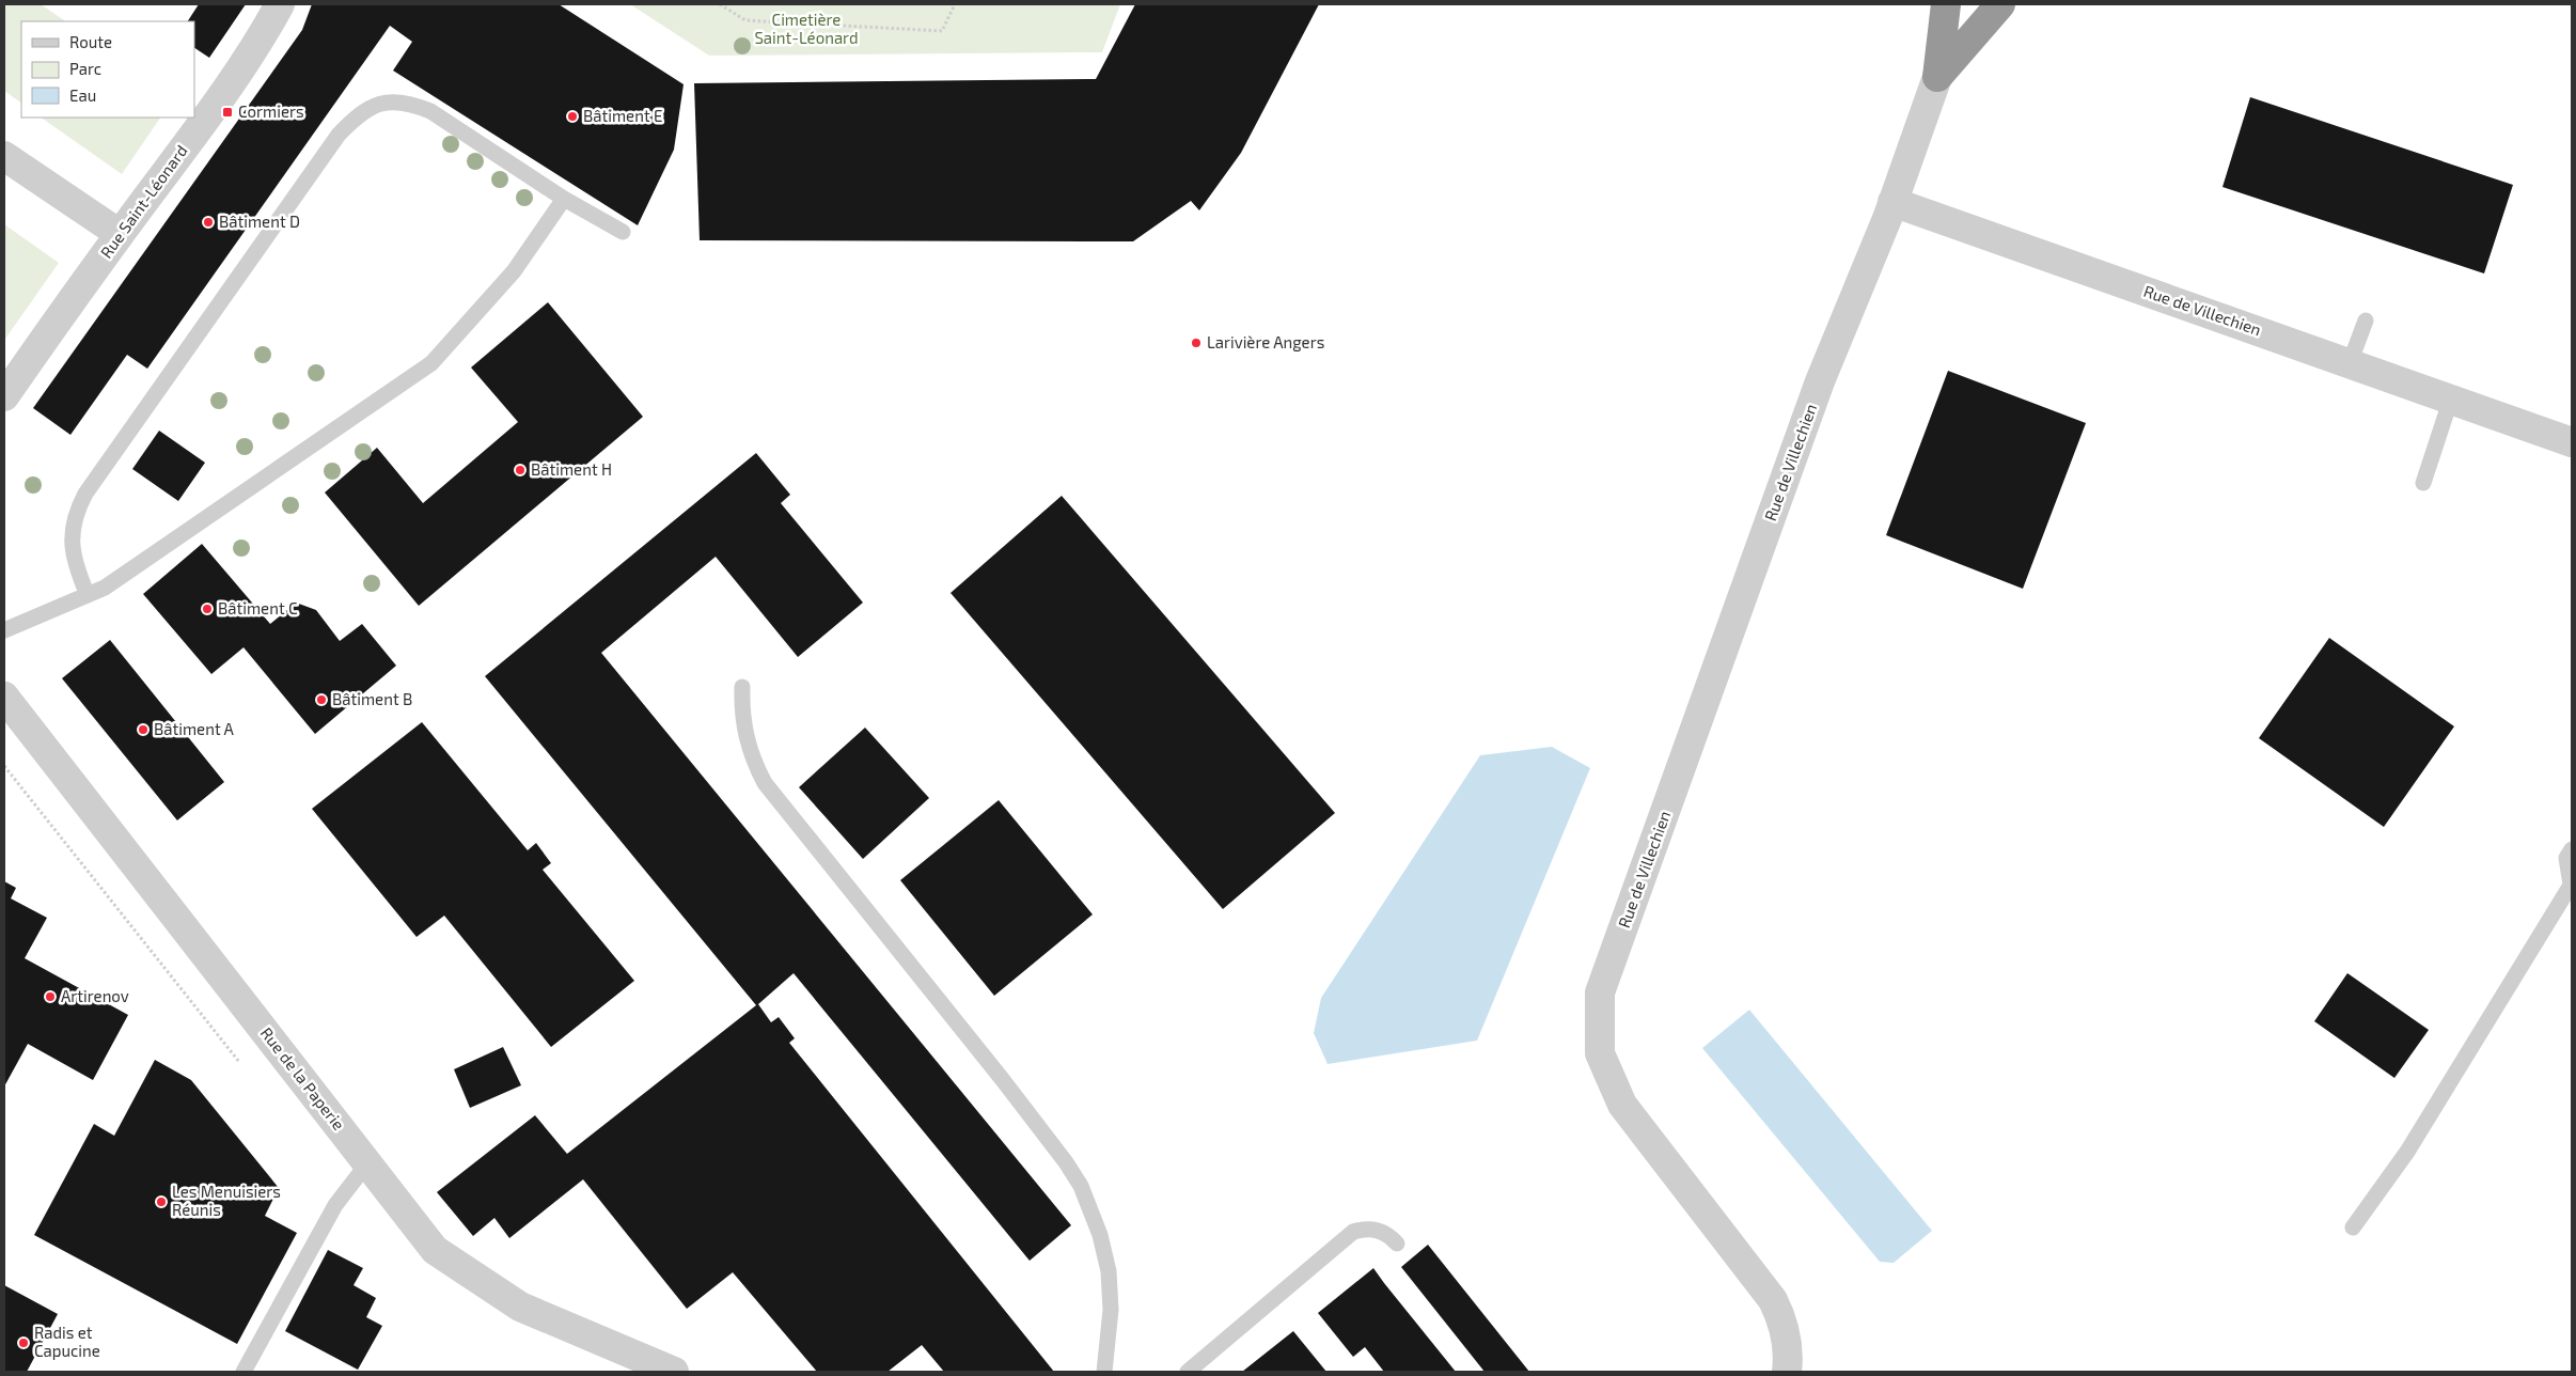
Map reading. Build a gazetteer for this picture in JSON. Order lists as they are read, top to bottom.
{
  "streets": {
    "street": ["Rue Saint-Léonard", "Rue de Villechien", "Rue de la Paperie"]
  },
  "parks": ["Cimetière Saint-Léonard"],
  "places": {
    "transit": ["Cormiers"],
    "other": [
      "Bâtiment E",
      "Bâtiment D",
      "Larivière Angers",
      "Bâtiment H",
      "Bâtiment C",
      "Bâtiment B",
      "Bâtiment A",
      "Artirenov",
      "Les Menuisiers Réunis",
      "Radis et Capucine"
    ]
  },
  "legend": ["Route", "Parc", "Eau"]
}
